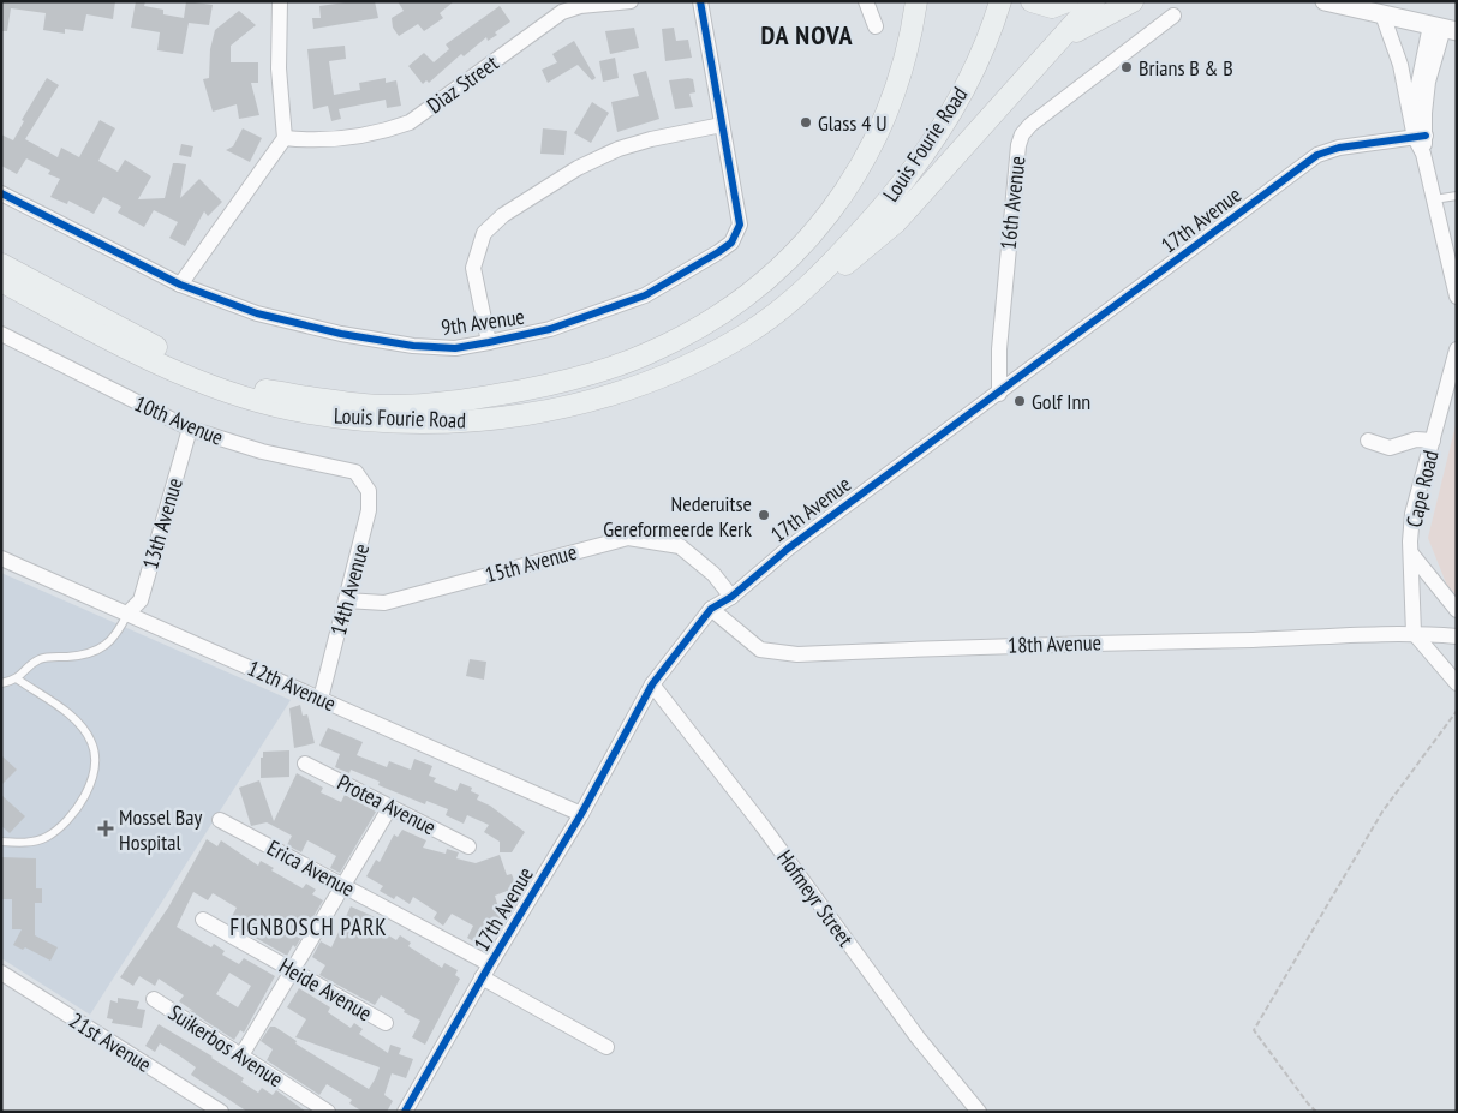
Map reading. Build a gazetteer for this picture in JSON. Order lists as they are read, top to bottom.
{
  "streets": {
    "main road": ["Louis Fourie Road"],
    "street": [
      "Diaz Street",
      "16th Avenue",
      "17th Avenue",
      "9th Avenue",
      "10th Avenue",
      "Cape Road",
      "13th Avenue",
      "15th Avenue",
      "14th Avenue",
      "18th Avenue",
      "12th Avenue",
      "Protea Avenue",
      "Erica Avenue",
      "Hofmeyr Street",
      "Heide Avenue",
      "21st Avenue",
      "Suikerbos Avenue"
    ]
  },
  "crossings": [
    ["16th Avenue", "17th Avenue"],
    ["17th Avenue", "15th Avenue"],
    ["17th Avenue", "18th Avenue"],
    ["17th Avenue", "12th Avenue"],
    ["17th Avenue", "Erica Avenue"],
    ["17th Avenue", "Hofmeyr Street"],
    ["10th Avenue", "13th Avenue"],
    ["10th Avenue", "14th Avenue"],
    ["Cape Road", "18th Avenue"],
    ["13th Avenue", "12th Avenue"],
    ["15th Avenue", "14th Avenue"],
    ["14th Avenue", "12th Avenue"]
  ],
  "districts": ["DA NOVA", "FIGNBOSCH PARK"],
  "places": {
    "other": [
      "Brians B & B",
      "Glass 4 U",
      "Golf Inn",
      "Nederuitse Gereformeerde Kerk"
    ],
    "health": ["Mossel Bay Hospital"]
  }
}
